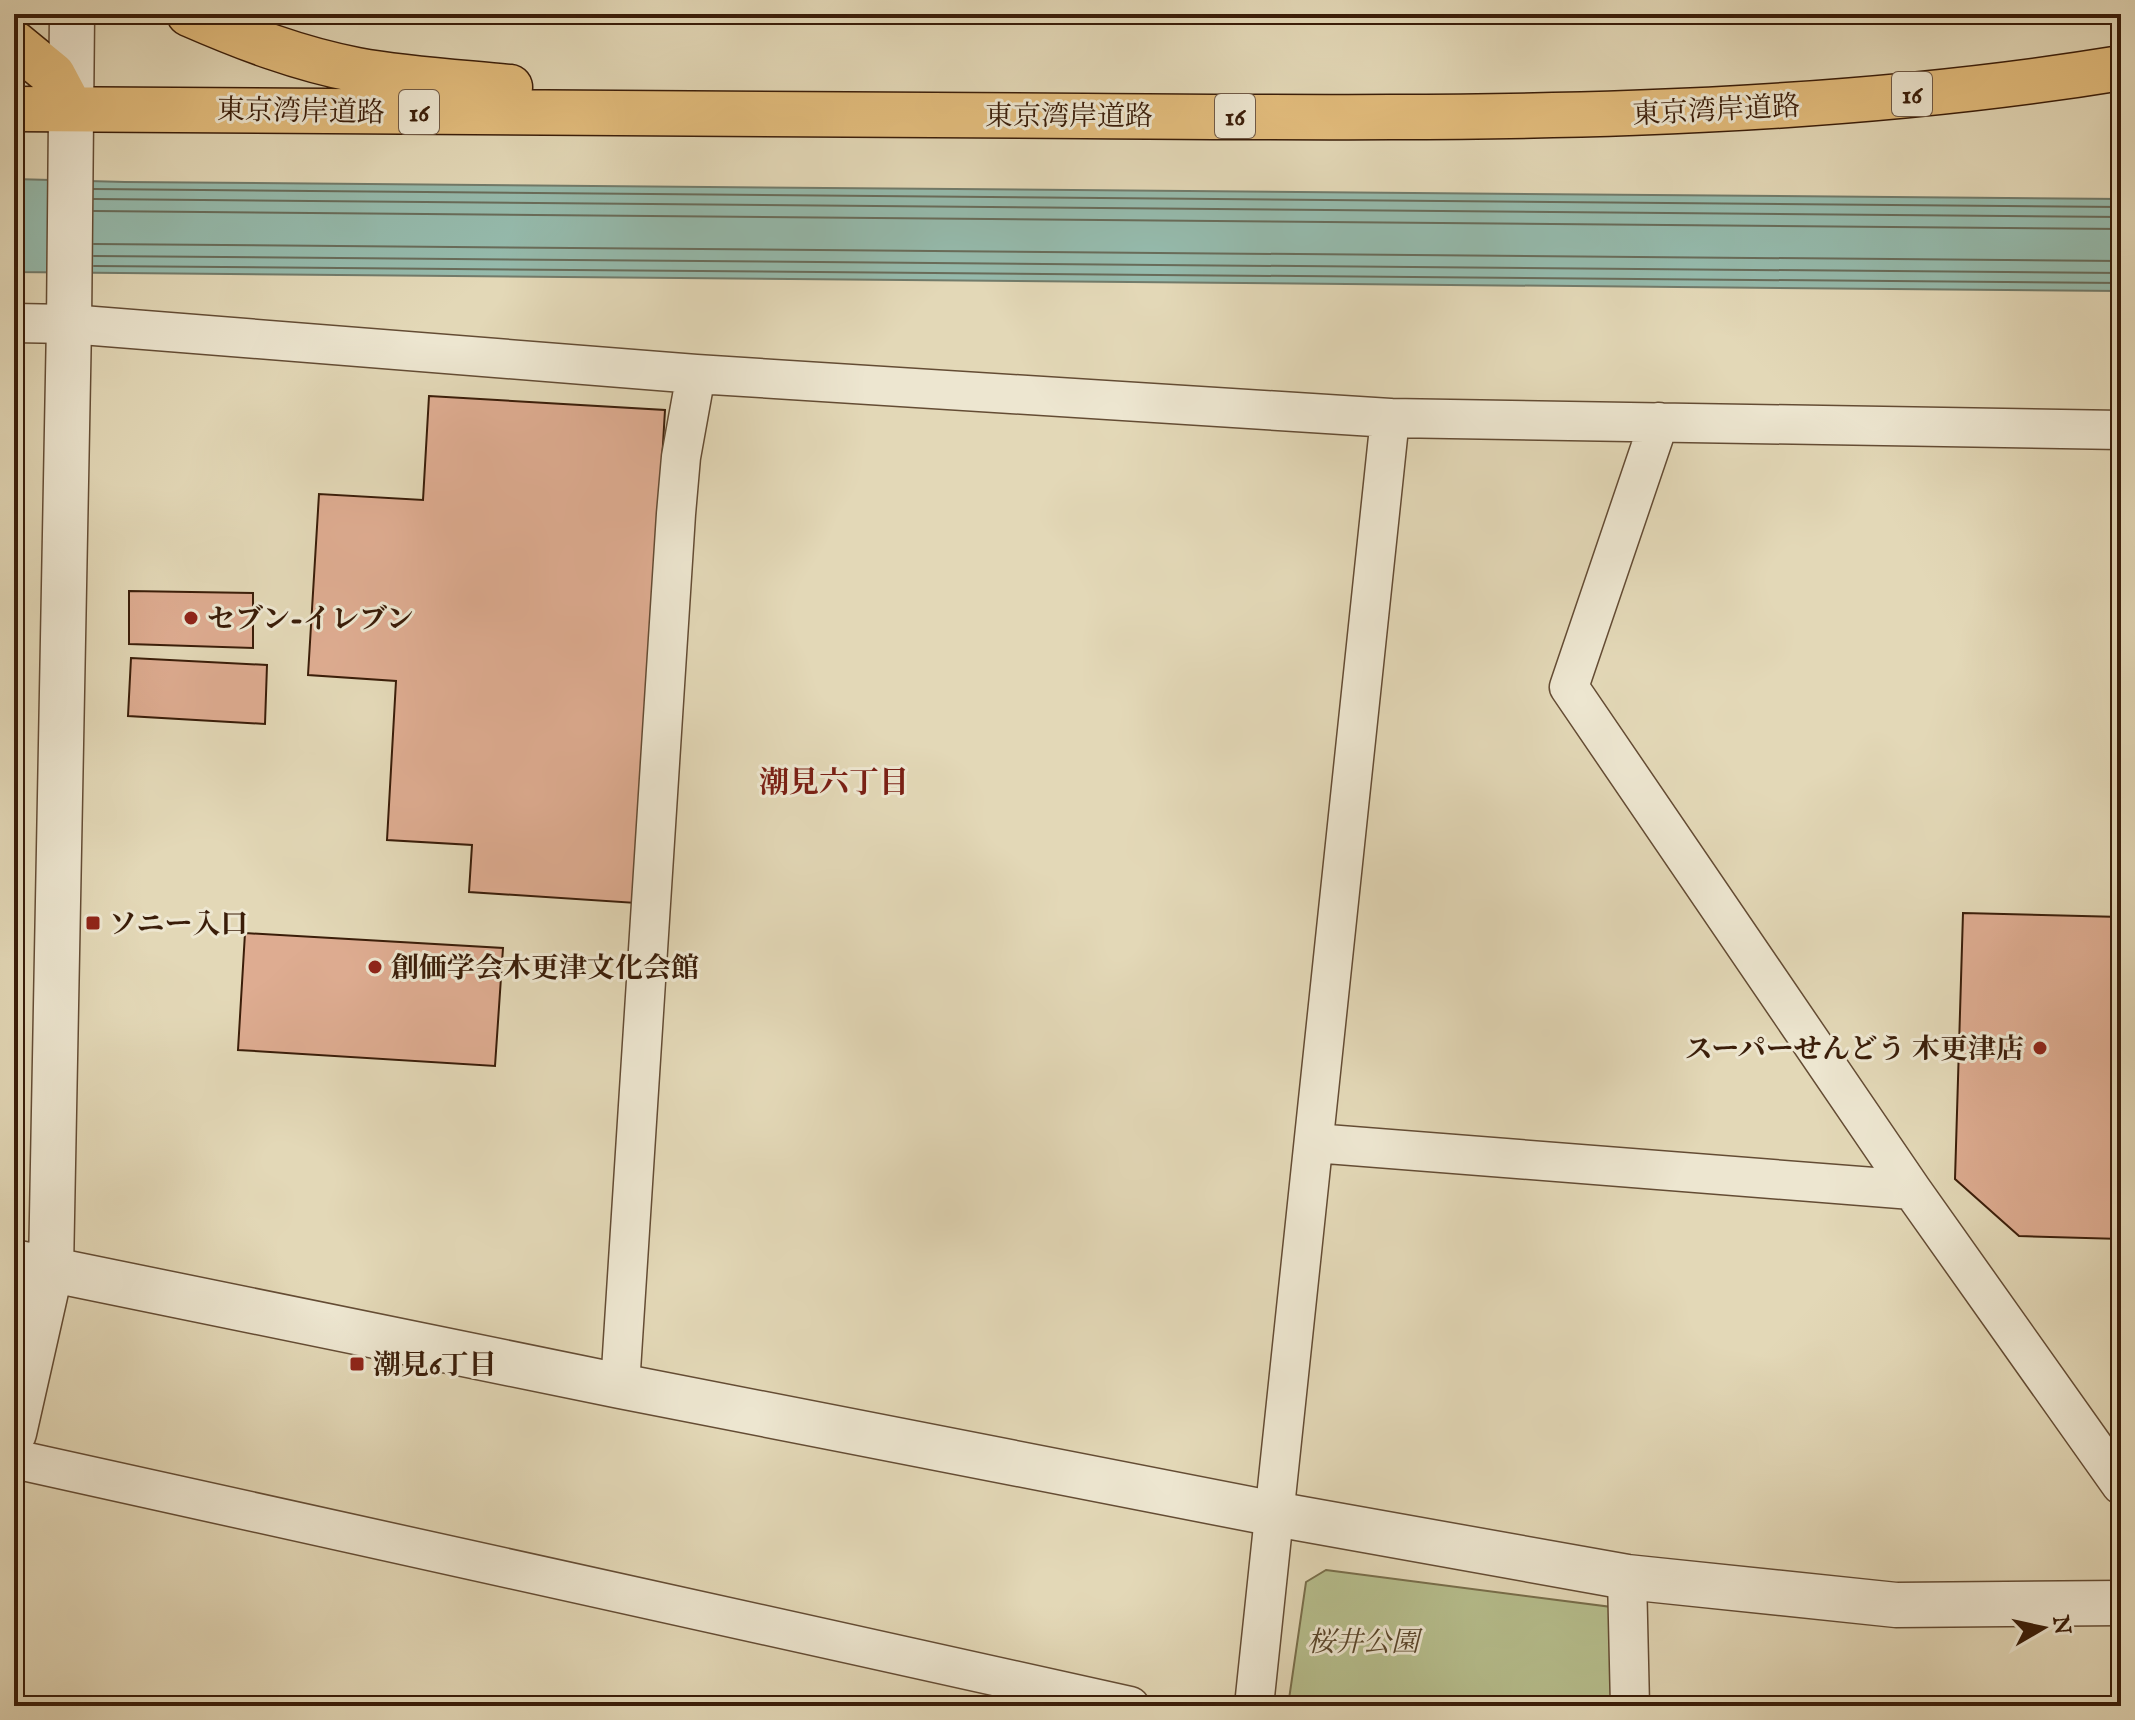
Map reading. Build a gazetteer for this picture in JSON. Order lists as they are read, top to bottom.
{
  "streets": {
    "highway": ["16", "東京湾岸道路"]
  },
  "districts": ["潮見六丁目"],
  "parks": ["桜井公園"],
  "places": {
    "other": ["セブン-イレブン", "創価学会木更津文化会館", "スーパーせんどう 木更津店"],
    "transit": ["ソニー入口", "潮見6丁目"]
  },
  "north": "right"
}
